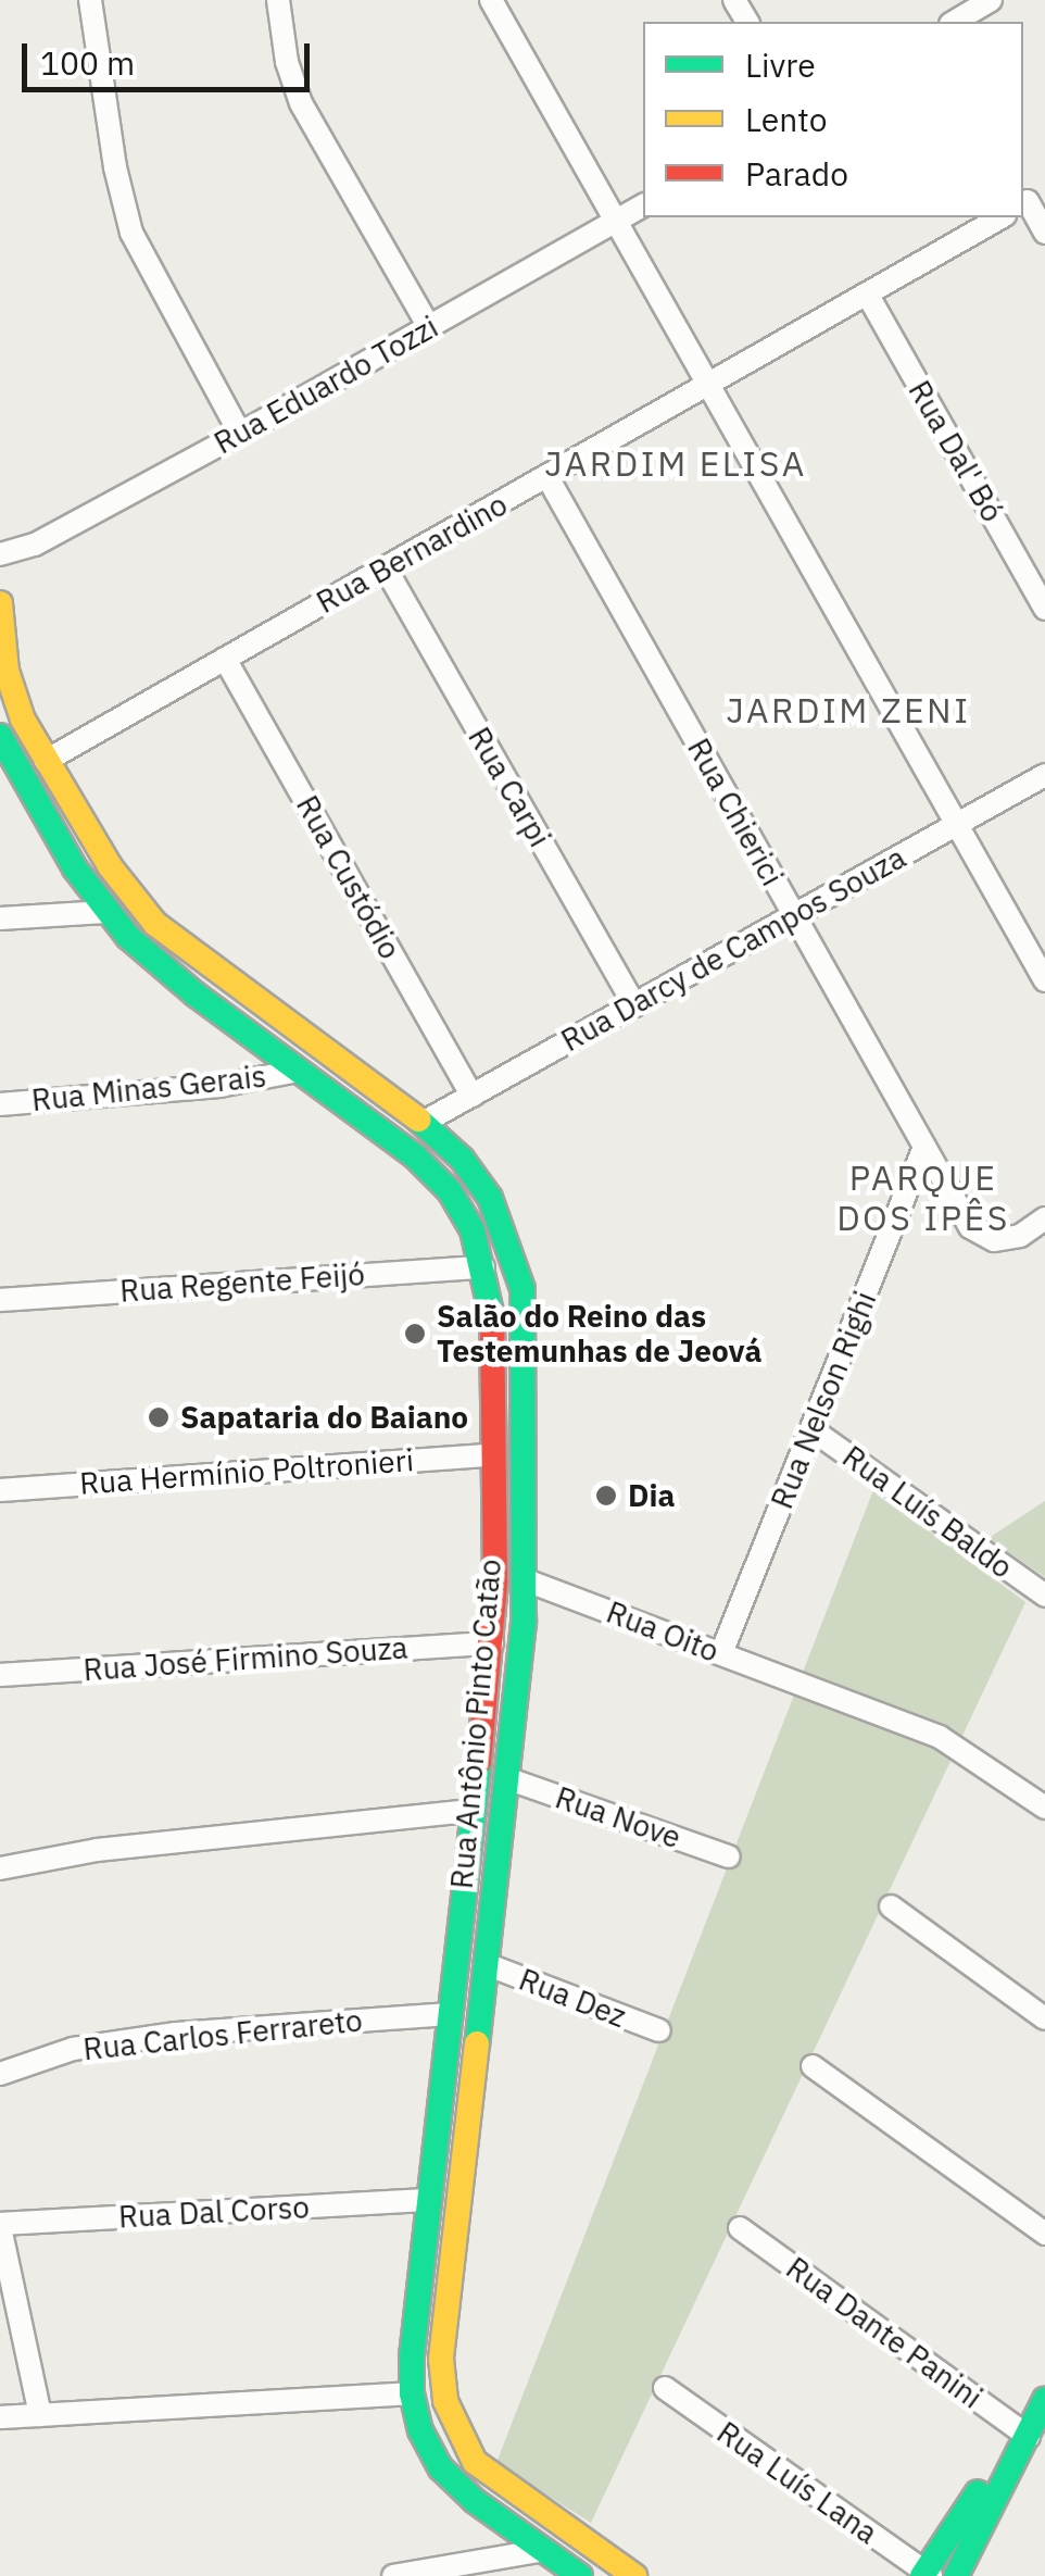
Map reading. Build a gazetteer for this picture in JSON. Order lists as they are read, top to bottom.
{
  "streets": {
    "main road": ["Rua Antônio Pinto Catão"],
    "street": [
      "Rua Eduardo Tozzi",
      "Rua Dal' Bó",
      "Rua Bernardino",
      "Rua Carpi",
      "Rua Chierici",
      "Rua Custódio",
      "Rua Darcy de Campos Souza",
      "Rua Minas Gerais",
      "Rua Regente Feijó",
      "Rua Nelson Righi",
      "Rua Hermínio Poltronieri",
      "Rua Luís Baldo",
      "Rua Oito",
      "Rua José Firmino Souza",
      "Rua Nove",
      "Rua Dez",
      "Rua Carlos Ferrareto",
      "Rua Dal Corso",
      "Rua Dante Panini",
      "Rua Luís Lana"
    ]
  },
  "crossings": [
    ["Rua Dal' Bó", "Rua Bernardino"],
    ["Rua Bernardino", "Rua Carpi"],
    ["Rua Bernardino", "Rua Chierici"],
    ["Rua Bernardino", "Rua Custódio"],
    ["Rua Bernardino", "Rua Antônio Pinto Catão"],
    ["Rua Carpi", "Rua Darcy de Campos Souza"],
    ["Rua Chierici", "Rua Darcy de Campos Souza"],
    ["Rua Chierici", "Rua Nelson Righi"],
    ["Rua Custódio", "Rua Darcy de Campos Souza"],
    ["Rua Darcy de Campos Souza", "Rua Antônio Pinto Catão"],
    ["Rua Minas Gerais", "Rua Antônio Pinto Catão"],
    ["Rua Regente Feijó", "Rua Antônio Pinto Catão"],
    ["Rua Nelson Righi", "Rua Luís Baldo"],
    ["Rua Nelson Righi", "Rua Oito"],
    ["Rua Hermínio Poltronieri", "Rua Antônio Pinto Catão"],
    ["Rua Oito", "Rua Antônio Pinto Catão"],
    ["Rua José Firmino Souza", "Rua Antônio Pinto Catão"],
    ["Rua Antônio Pinto Catão", "Rua Nove"],
    ["Rua Antônio Pinto Catão", "Rua Dez"],
    ["Rua Antônio Pinto Catão", "Rua Carlos Ferrareto"],
    ["Rua Antônio Pinto Catão", "Rua Dal Corso"]
  ],
  "districts": ["JARDIM ELISA", "JARDIM ZENI", "PARQUE DOS IPÊS"],
  "places": ["Salão do Reino das Testemunhas de Jeová", "Sapataria do Baiano", "Dia"],
  "legend": ["Livre", "Lento", "Parado"],
  "scale_bar": "100 m"
}
